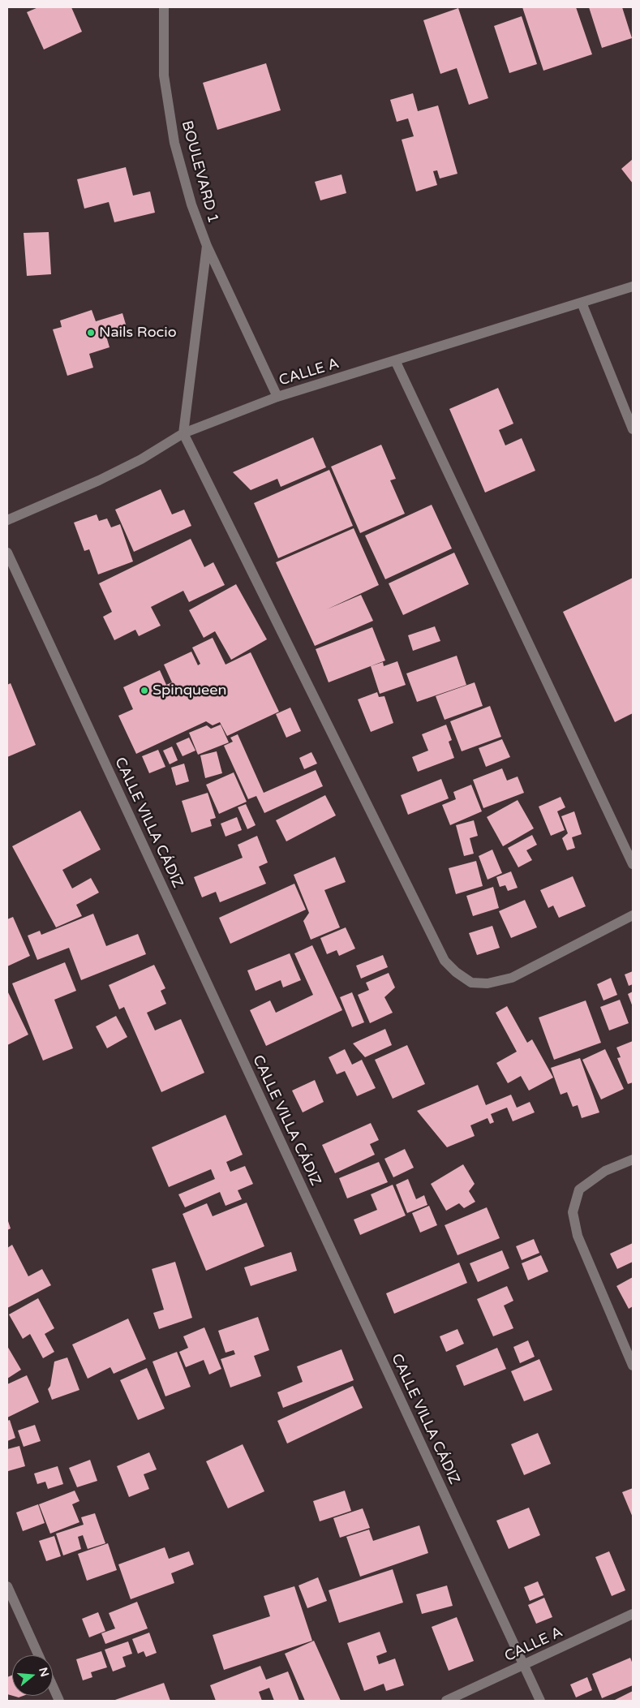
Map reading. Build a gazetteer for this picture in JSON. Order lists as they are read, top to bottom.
{
  "streets": {
    "street": ["BOULEVARD 1", "CALLE A", "CALLE VILLA CÁDIZ"]
  },
  "crossings": [
    ["BOULEVARD 1", "CALLE A"],
    ["CALLE A", "CALLE VILLA CÁDIZ"]
  ],
  "places": ["Nails Rocio", "Spinqueen"],
  "north": "right"
}
